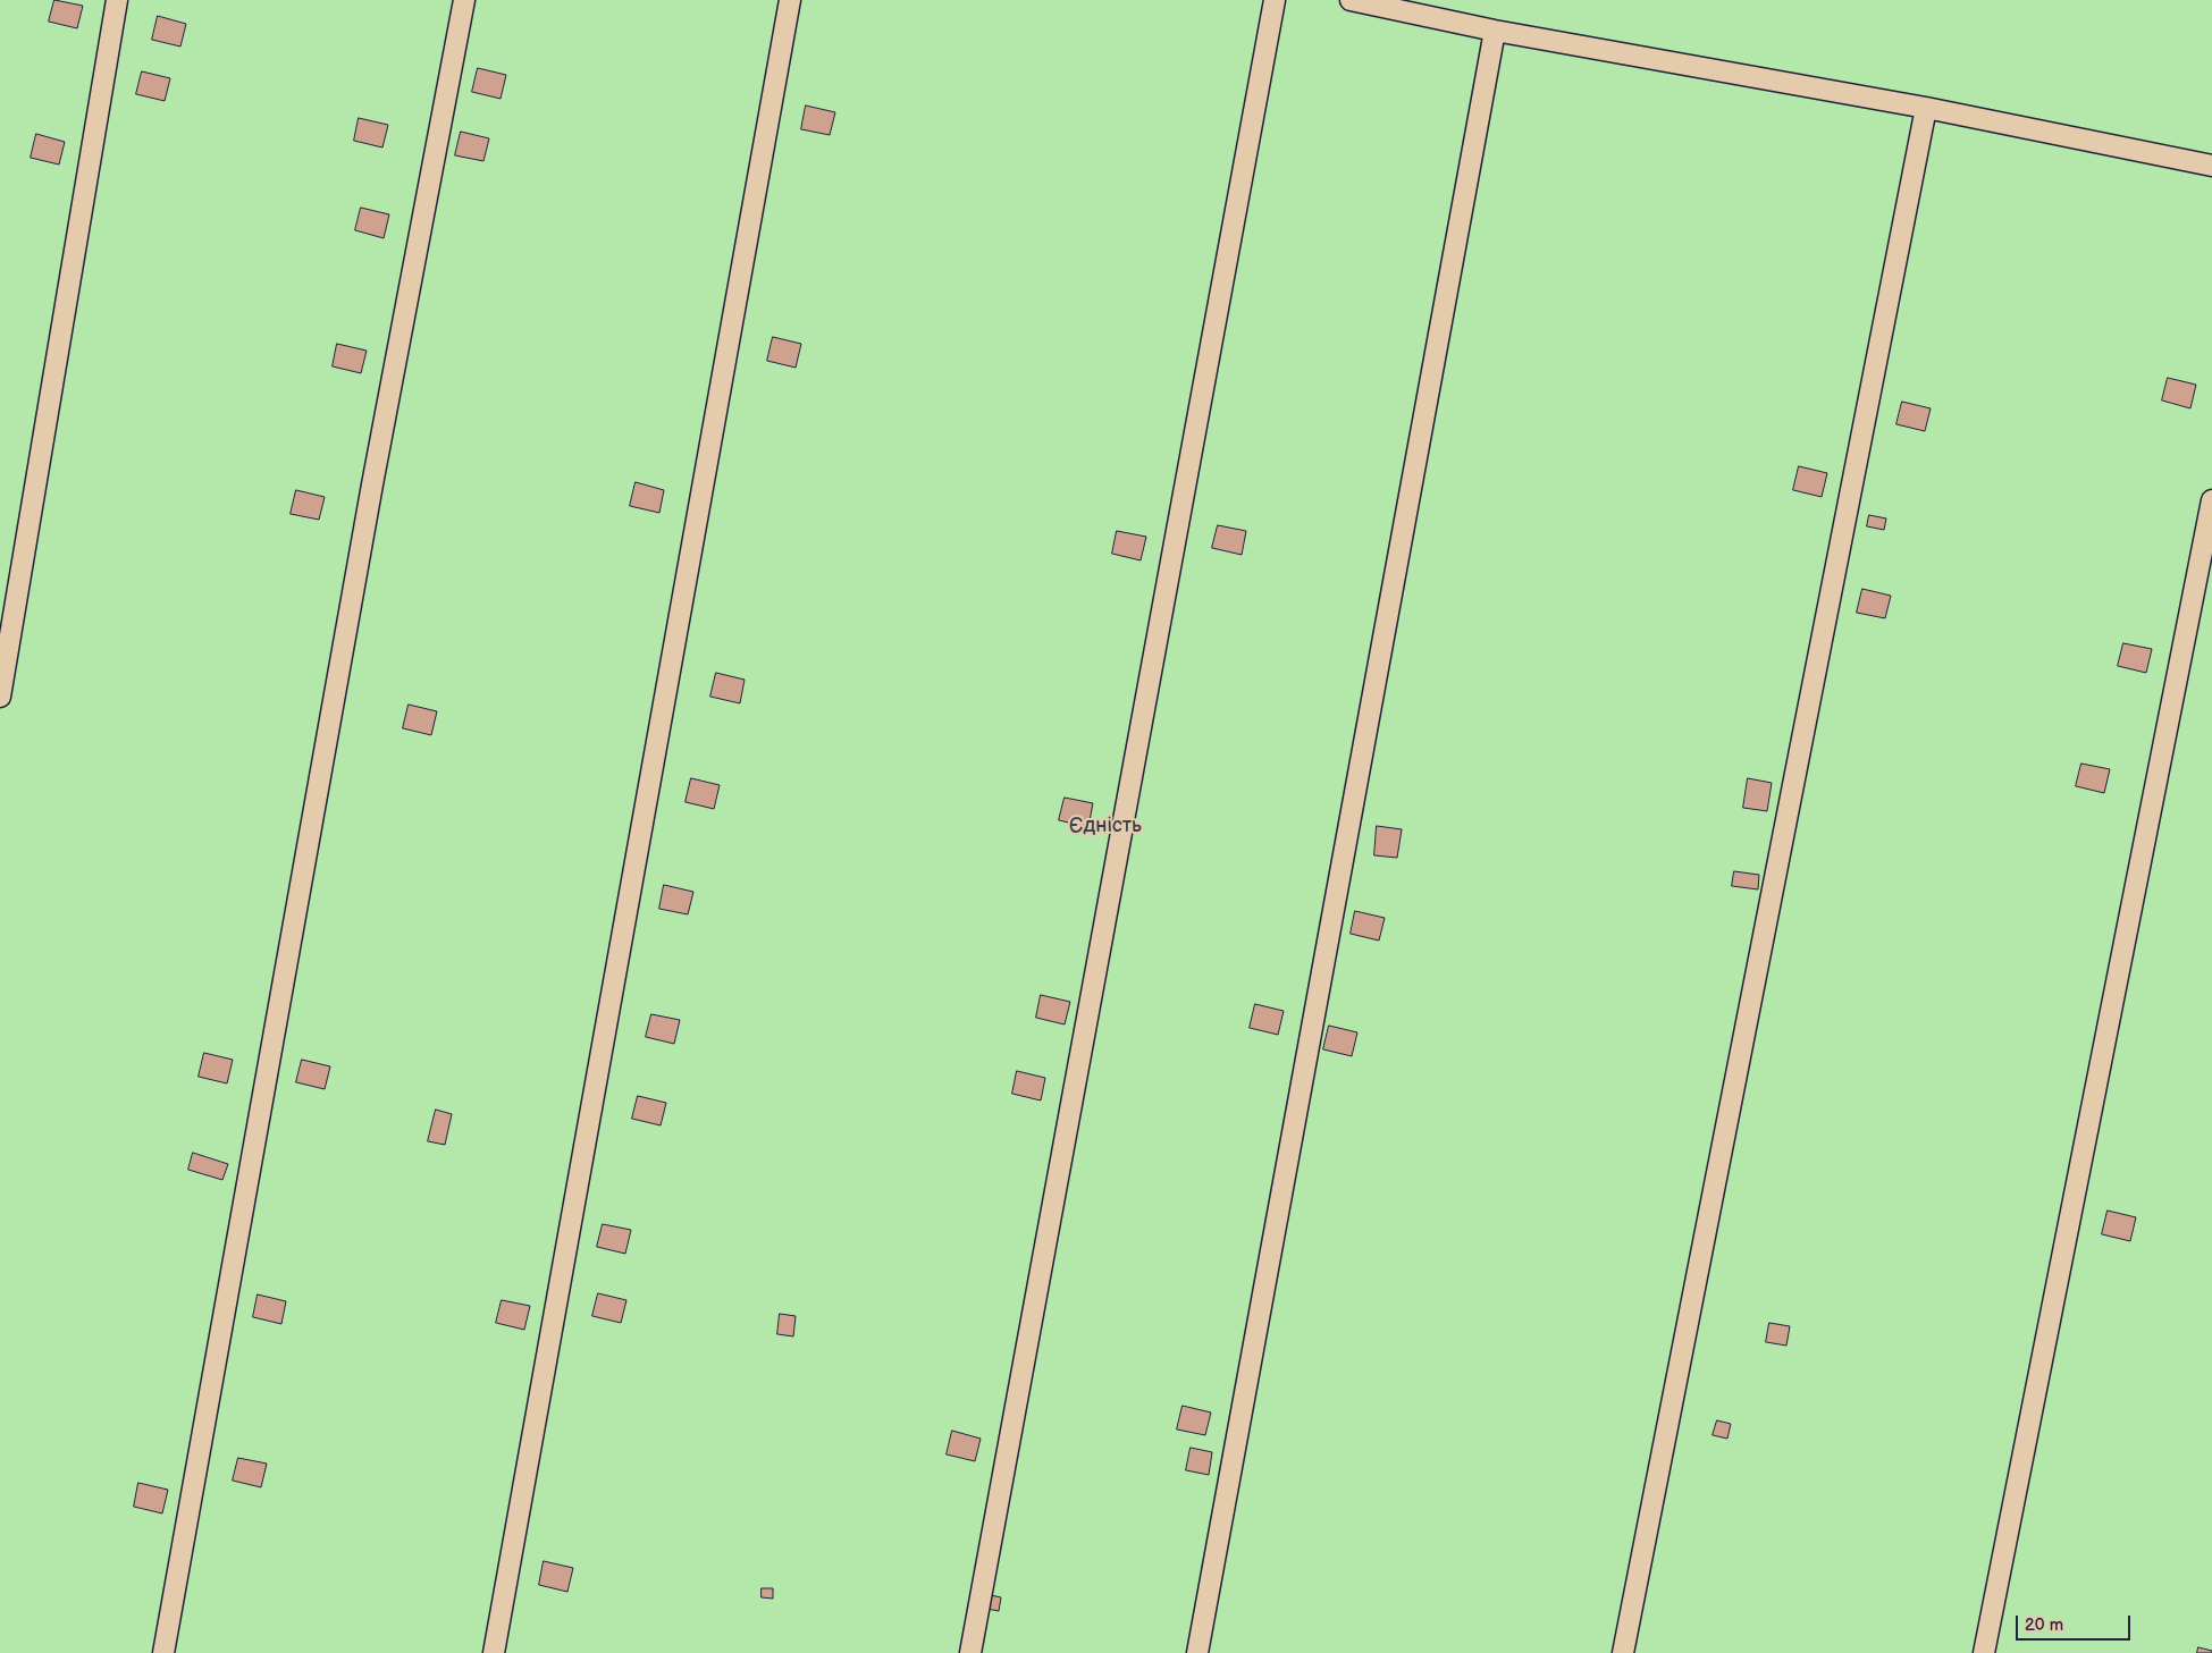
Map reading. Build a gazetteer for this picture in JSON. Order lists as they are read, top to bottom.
{
  "parks": ["Єдність"],
  "scale_bar": "20 m"
}
